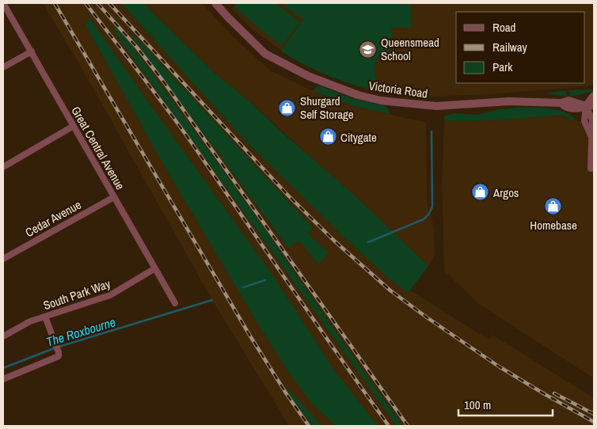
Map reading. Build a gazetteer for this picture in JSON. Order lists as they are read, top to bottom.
{
  "streets": {
    "street": [
      "Victoria Road",
      "Great Central Avenue",
      "Cedar Avenue",
      "South Park Way"
    ]
  },
  "crossings": [
    ["Great Central Avenue", "Cedar Avenue"],
    ["Great Central Avenue", "South Park Way"]
  ],
  "water": ["The Roxbourne"],
  "places": {
    "school or university": ["Queensmead School"],
    "shop": [
      "Shurgard Self Storage",
      "Citygate",
      "Argos",
      "Homebase"
    ]
  },
  "legend": ["Road", "Railway", "Park"],
  "scale_bar": "100 m"
}
